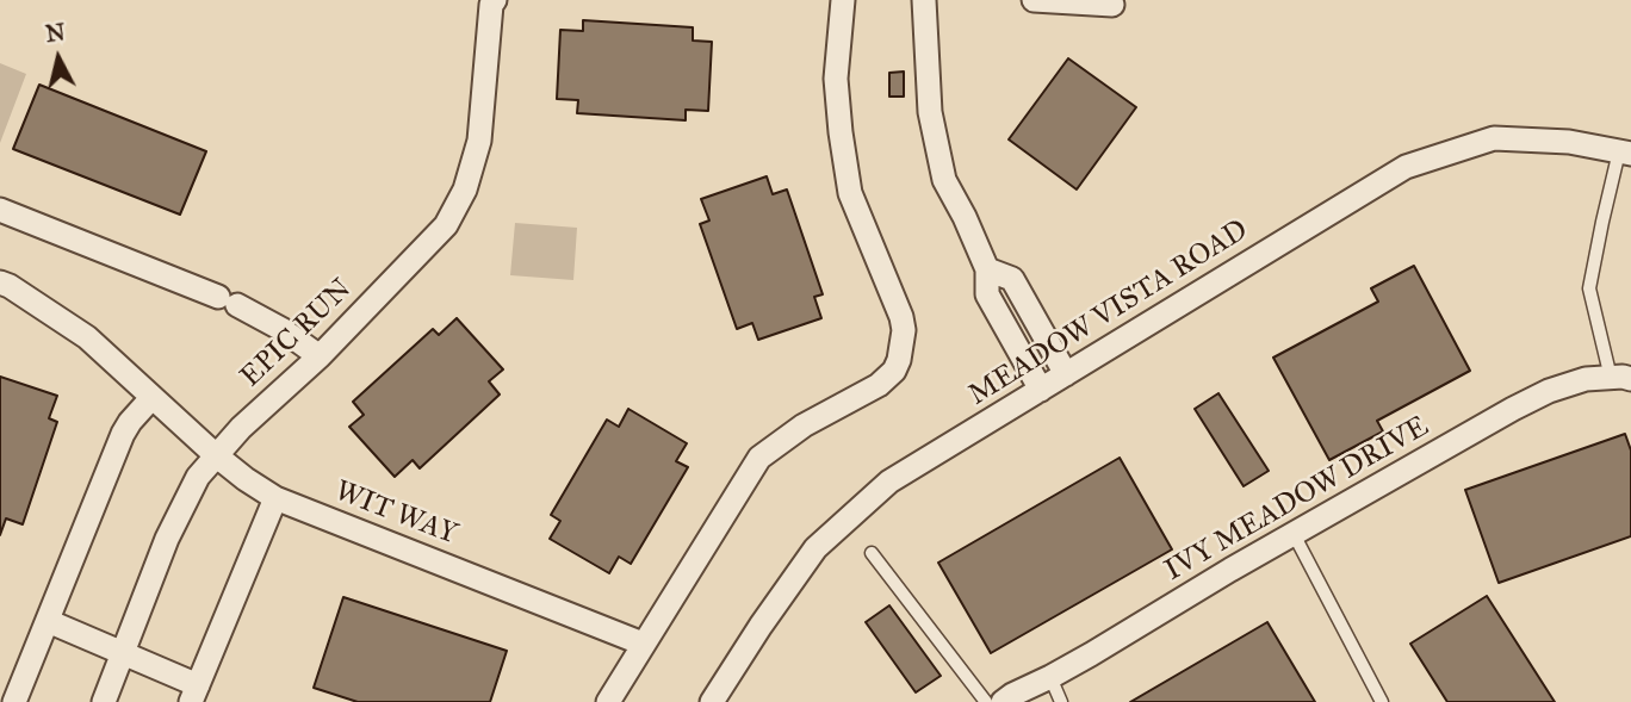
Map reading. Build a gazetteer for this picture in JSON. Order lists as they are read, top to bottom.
{
  "streets": {
    "street": [
      "MEADOW VISTA ROAD",
      "EPIC RUN",
      "IVY MEADOW DRIVE",
      "WIT WAY"
    ]
  },
  "crossings": [
    ["EPIC RUN", "WIT WAY"]
  ],
  "north": "top"
}
